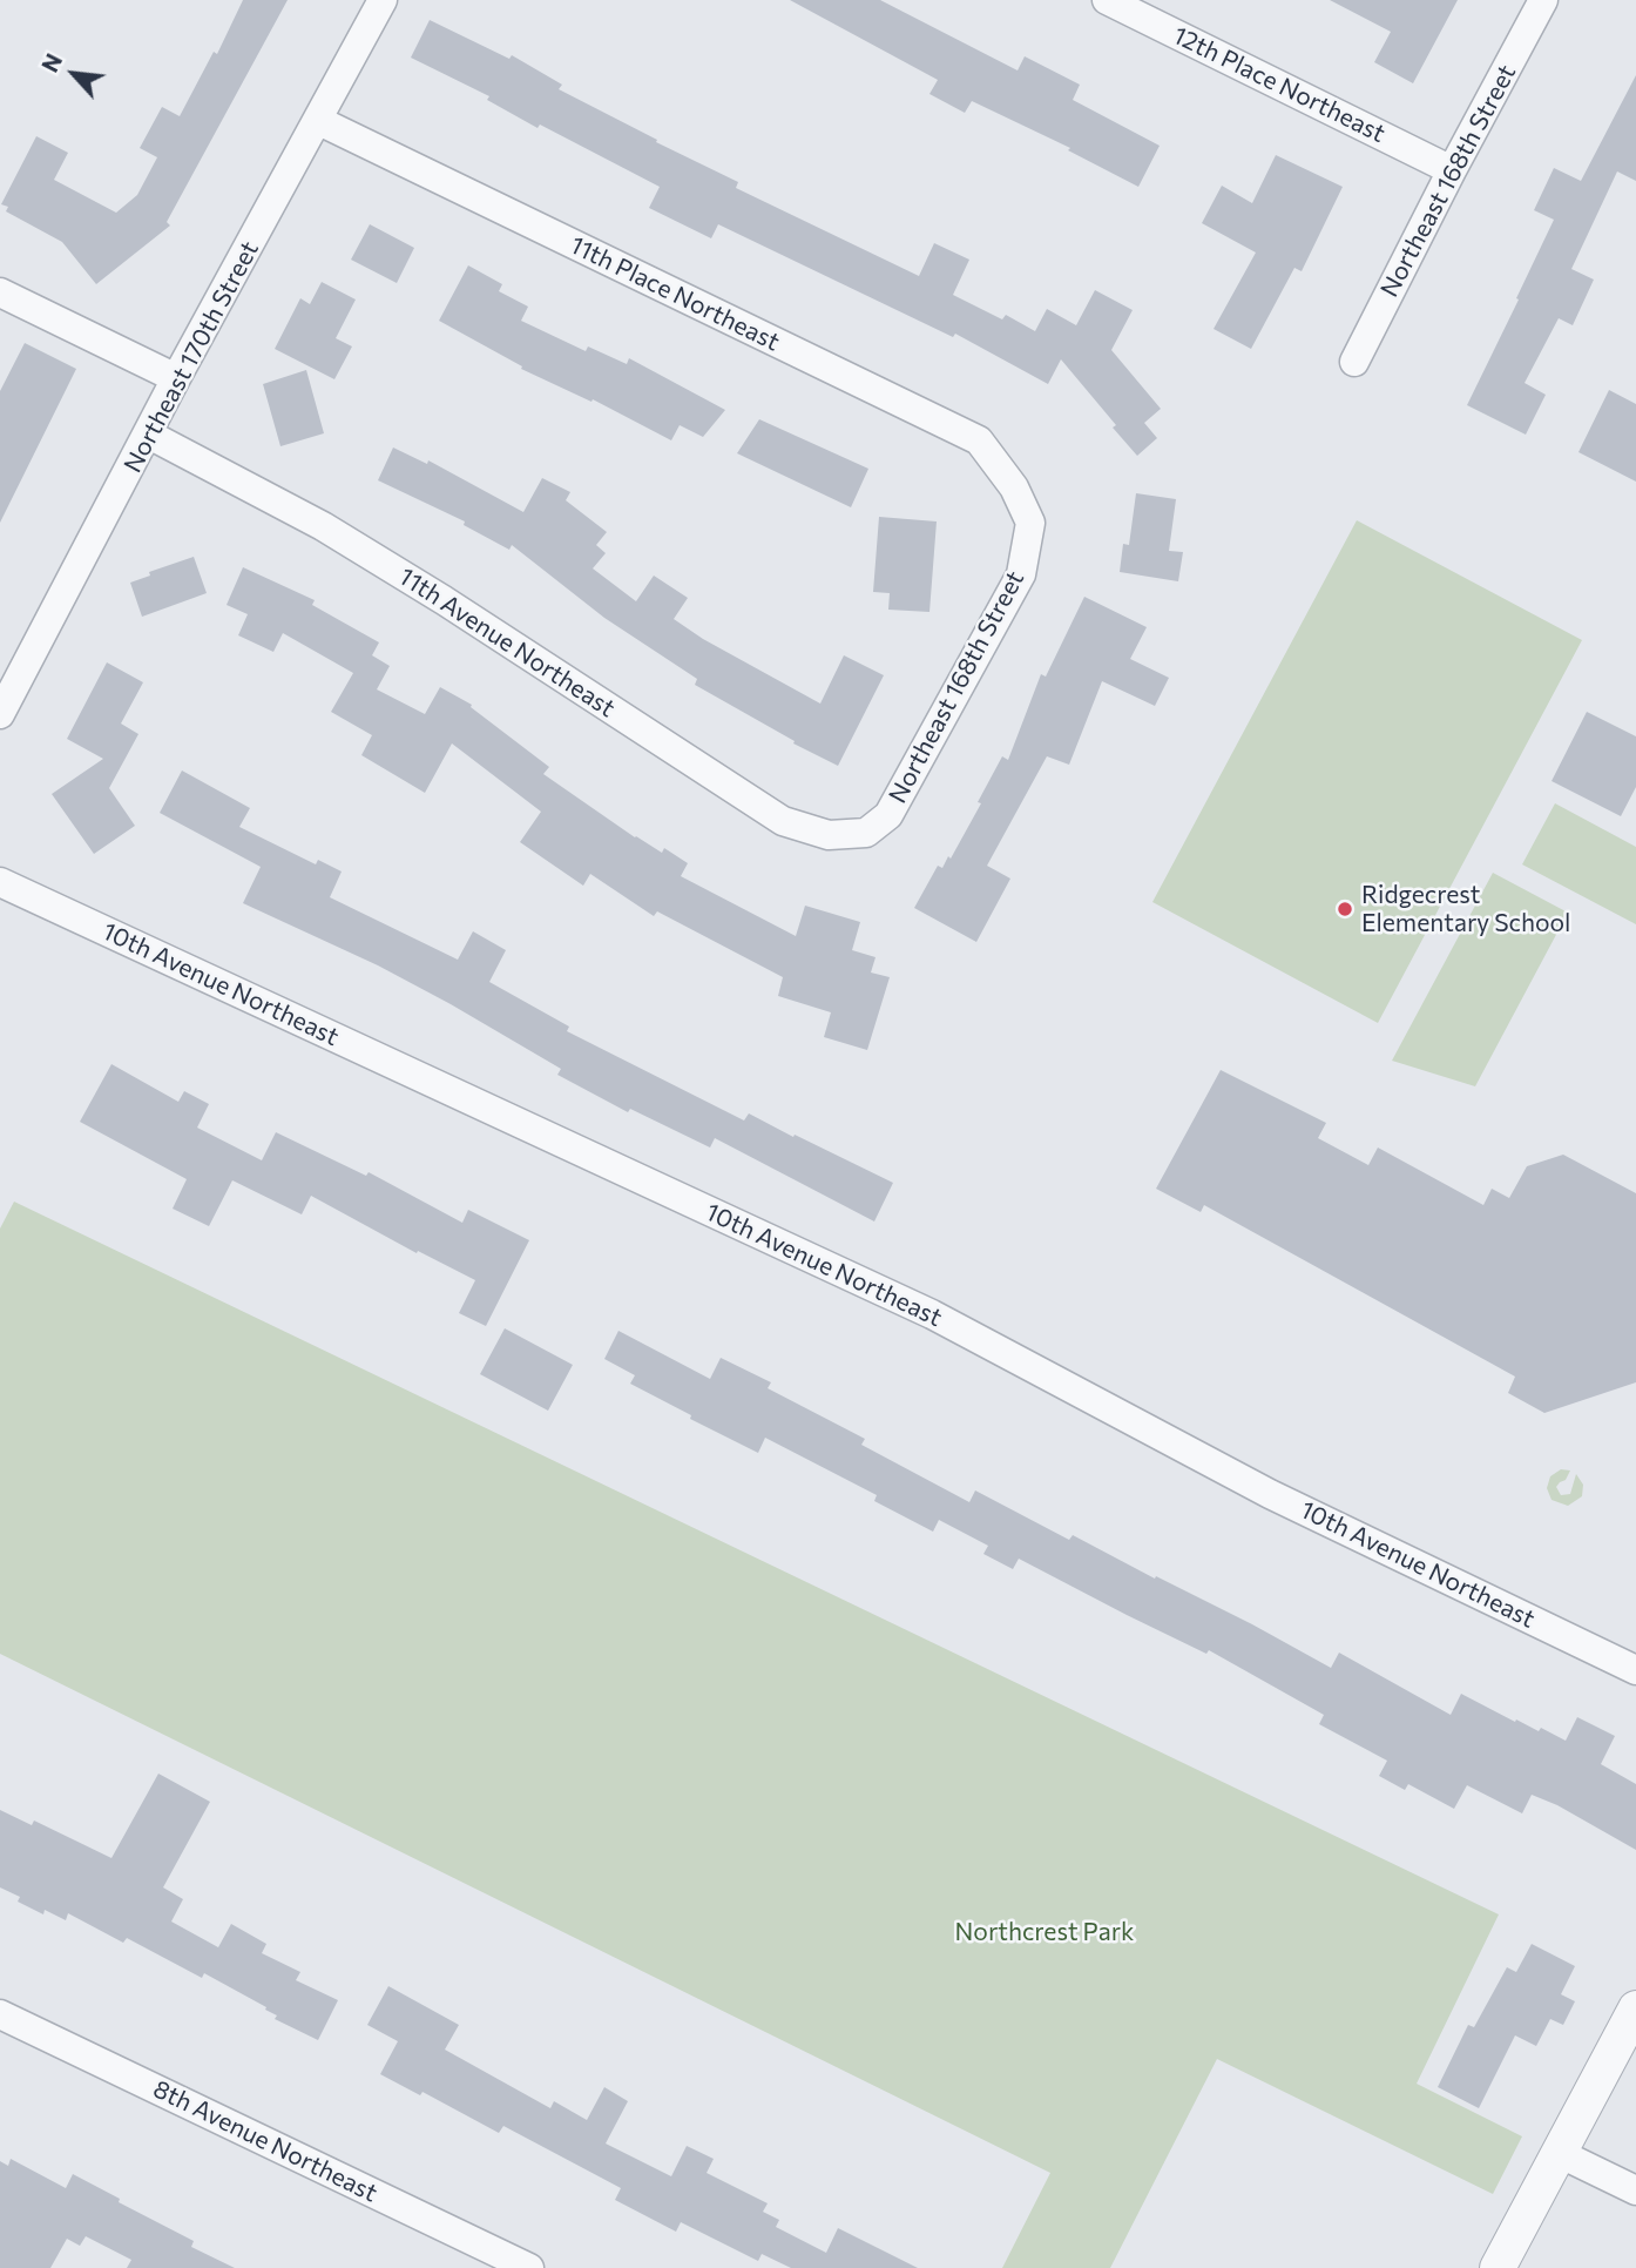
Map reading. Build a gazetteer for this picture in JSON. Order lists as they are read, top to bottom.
{
  "streets": {
    "street": [
      "12th Place Northeast",
      "Northeast 168th Street",
      "11th Place Northeast",
      "Northeast 170th Street",
      "11th Avenue Northeast",
      "10th Avenue Northeast",
      "8th Avenue Northeast"
    ]
  },
  "crossings": [
    ["12th Place Northeast", "Northeast 168th Street"],
    ["Northeast 168th Street", "11th Place Northeast"],
    ["Northeast 168th Street", "11th Avenue Northeast"],
    ["11th Place Northeast", "Northeast 170th Street"],
    ["Northeast 170th Street", "11th Avenue Northeast"]
  ],
  "parks": ["Northcrest Park"],
  "places": ["Ridgecrest Elementary School"],
  "north": "top left"
}
